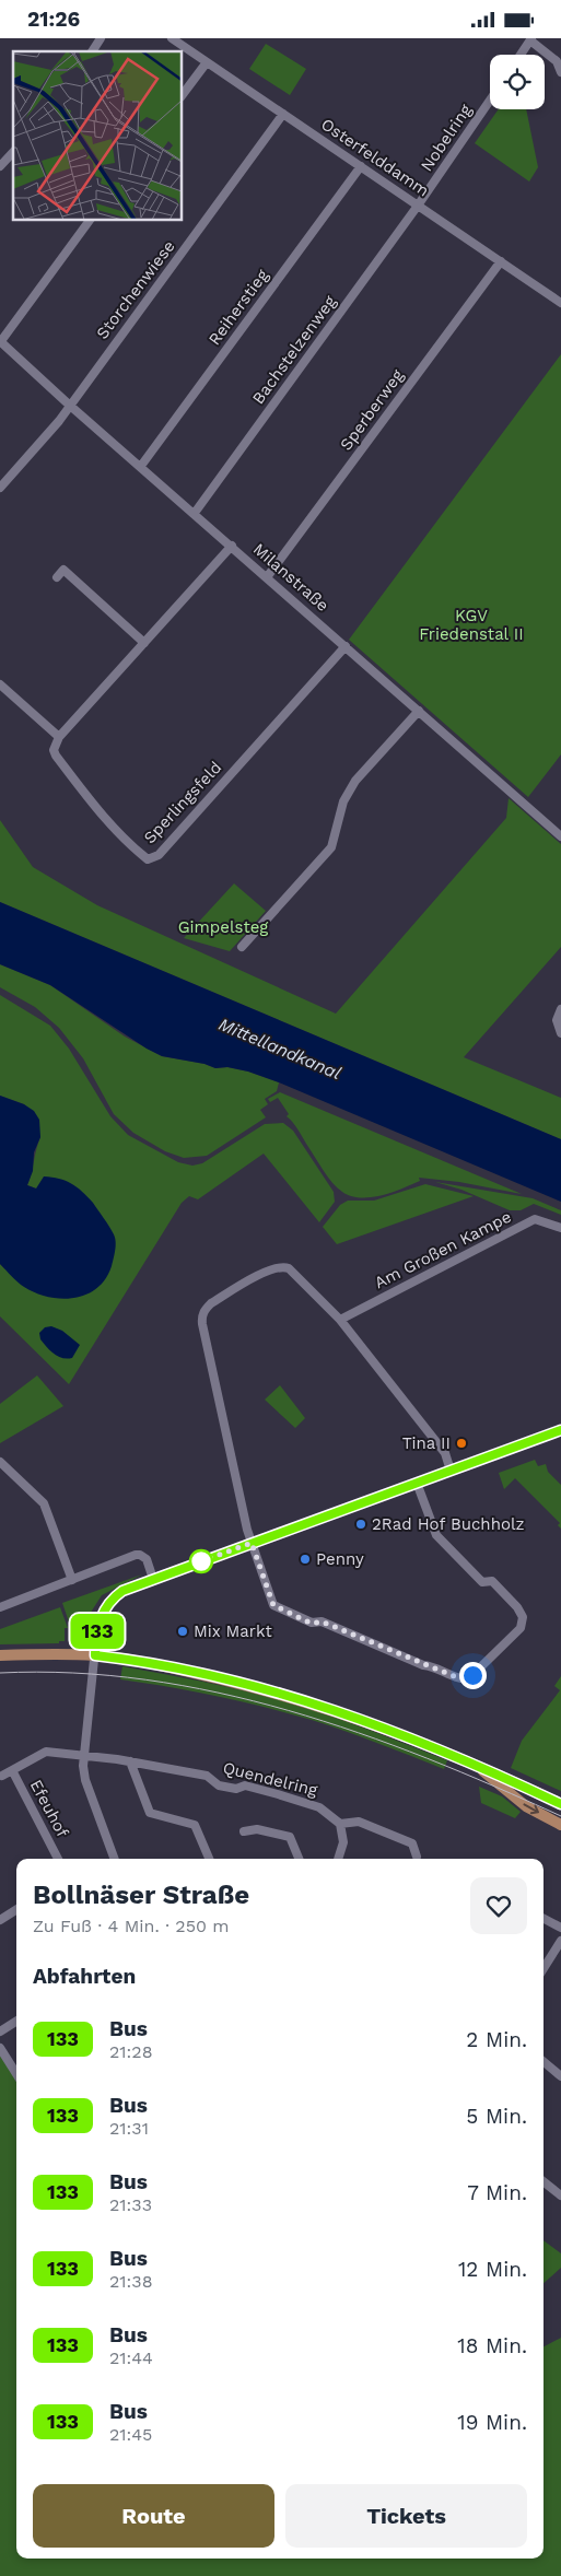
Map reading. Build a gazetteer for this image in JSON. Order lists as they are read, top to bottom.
{
  "streets": {
    "street": [
      "Nobelring",
      "Osterfelddamm",
      "Storchenwiese",
      "Reiherstieg",
      "Bachstelzenweg",
      "Sperberweg",
      "Milanstraße",
      "Sperlingsfeld",
      "Am Großen Kampe",
      "Quendelring",
      "Efeuhof"
    ]
  },
  "crossings": [
    ["Nobelring", "Osterfelddamm"],
    ["Nobelring", "Bachstelzenweg"],
    ["Osterfelddamm", "Storchenwiese"],
    ["Osterfelddamm", "Reiherstieg"],
    ["Osterfelddamm", "Bachstelzenweg"],
    ["Osterfelddamm", "Sperberweg"],
    ["Storchenwiese", "Milanstraße"],
    ["Reiherstieg", "Milanstraße"],
    ["Bachstelzenweg", "Milanstraße"],
    ["Sperberweg", "Milanstraße"],
    ["Milanstraße", "Sperlingsfeld"],
    ["Quendelring", "Efeuhof"]
  ],
  "water": ["Mittellandkanal"],
  "parks": ["KGV Friedenstal II", "Gimpelsteg"],
  "places": [
    "Tina II",
    "2Rad Hof Buchholz",
    "Penny",
    "Mix Markt"
  ],
  "lines": ["bus line 133"],
  "page": {
    "status": "21:26",
    "on_map": "133",
    "heading": [
      ["Bollnäser Straße", "Zu Fuß · 4 Min. · 250 m"],
      "Abfahrten"
    ],
    "list": [
      {
        "mark": "133",
        "name": "Bus",
        "note": "21:28",
        "value": "2 Min."
      },
      {
        "mark": "133",
        "name": "Bus",
        "note": "21:31",
        "value": "5 Min."
      },
      {
        "mark": "133",
        "name": "Bus",
        "note": "21:33",
        "value": "7 Min."
      },
      {
        "mark": "133",
        "name": "Bus",
        "note": "21:38",
        "value": "12 Min."
      },
      {
        "mark": "133",
        "name": "Bus",
        "note": "21:44",
        "value": "18 Min."
      },
      {
        "mark": "133",
        "name": "Bus",
        "note": "21:45",
        "value": "19 Min."
      }
    ],
    "buttons": ["Route", "Tickets"]
  }
}
